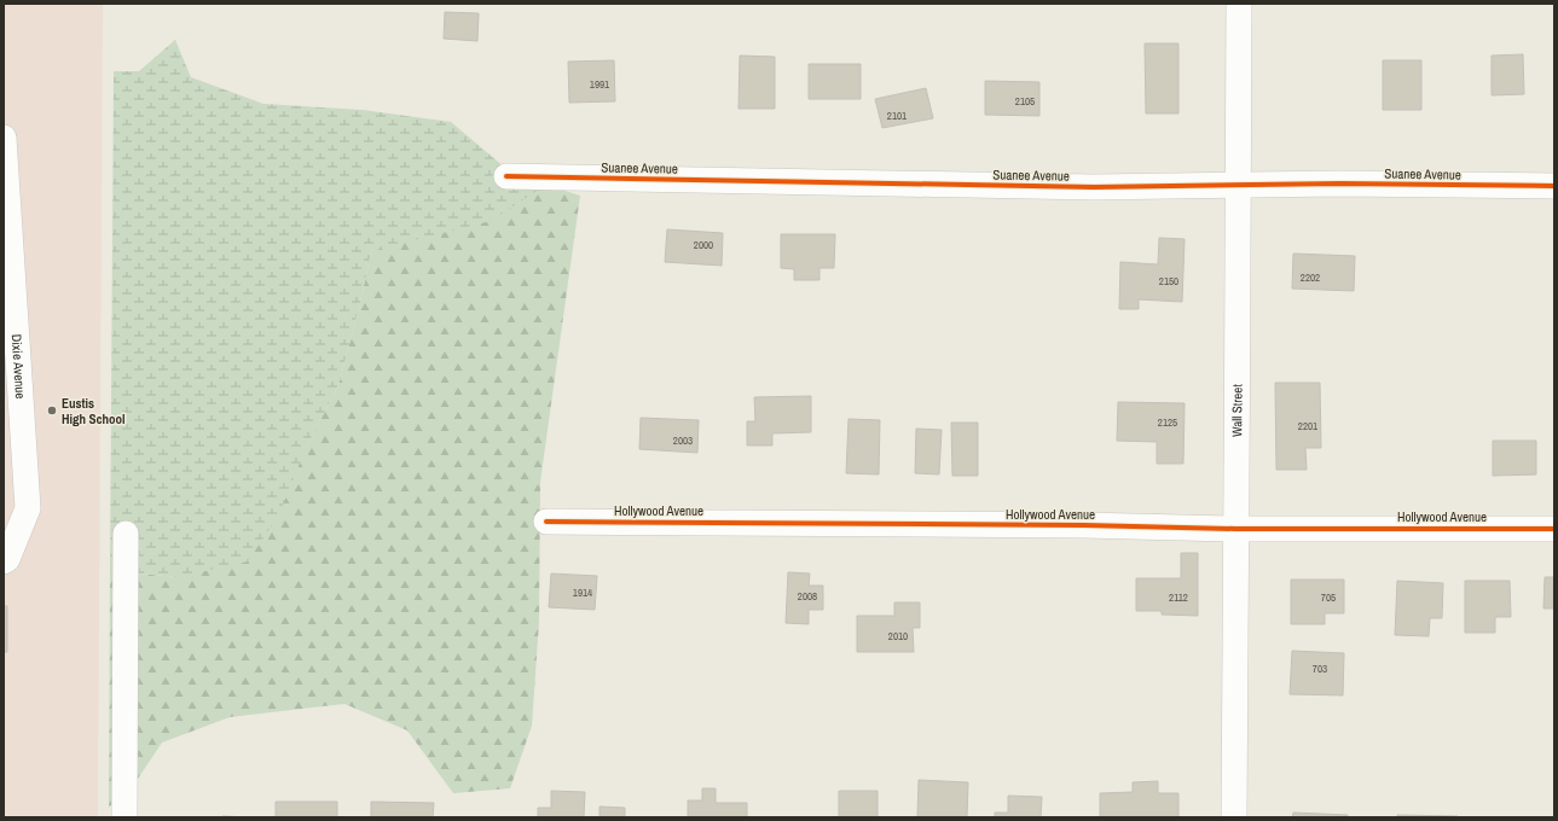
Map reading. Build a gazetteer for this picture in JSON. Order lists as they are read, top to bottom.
{
  "streets": {
    "street": [
      "Suanee Avenue",
      "Dixie Avenue",
      "Wall Street",
      "Hollywood Avenue"
    ]
  },
  "crossings": [
    ["Suanee Avenue", "Wall Street"],
    ["Wall Street", "Hollywood Avenue"]
  ],
  "places": ["Eustis High School"],
  "house_numbers": [
    "1991",
    "2105",
    "2101",
    "2000",
    "2202",
    "2150",
    "2125",
    "2201",
    "2003",
    "1914",
    "2008",
    "2112",
    "705",
    "2010",
    "703"
  ]
}
